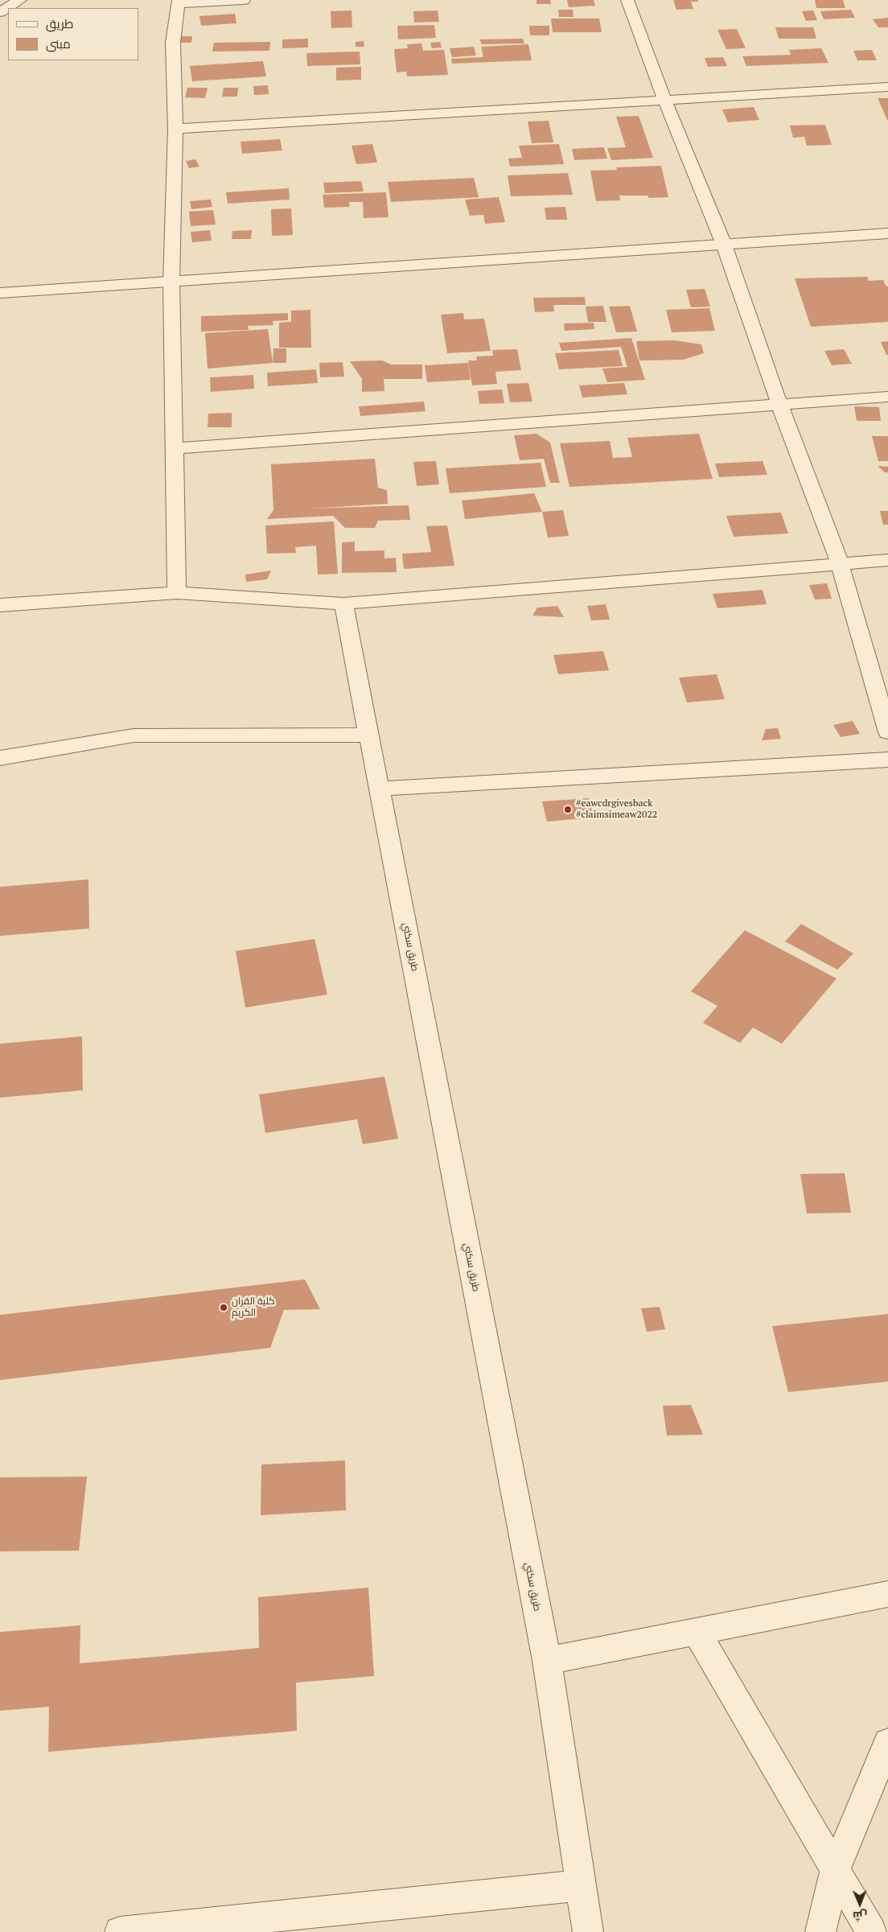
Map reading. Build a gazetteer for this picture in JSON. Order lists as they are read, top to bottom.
{
  "streets": {
    "street": ["طريق سكني"]
  },
  "places": ["#eawcdrgivesback #claimsimeaw2022", "كلية القران الكريم"],
  "legend": ["طريق", "مبنى"],
  "north": "bottom"
}
